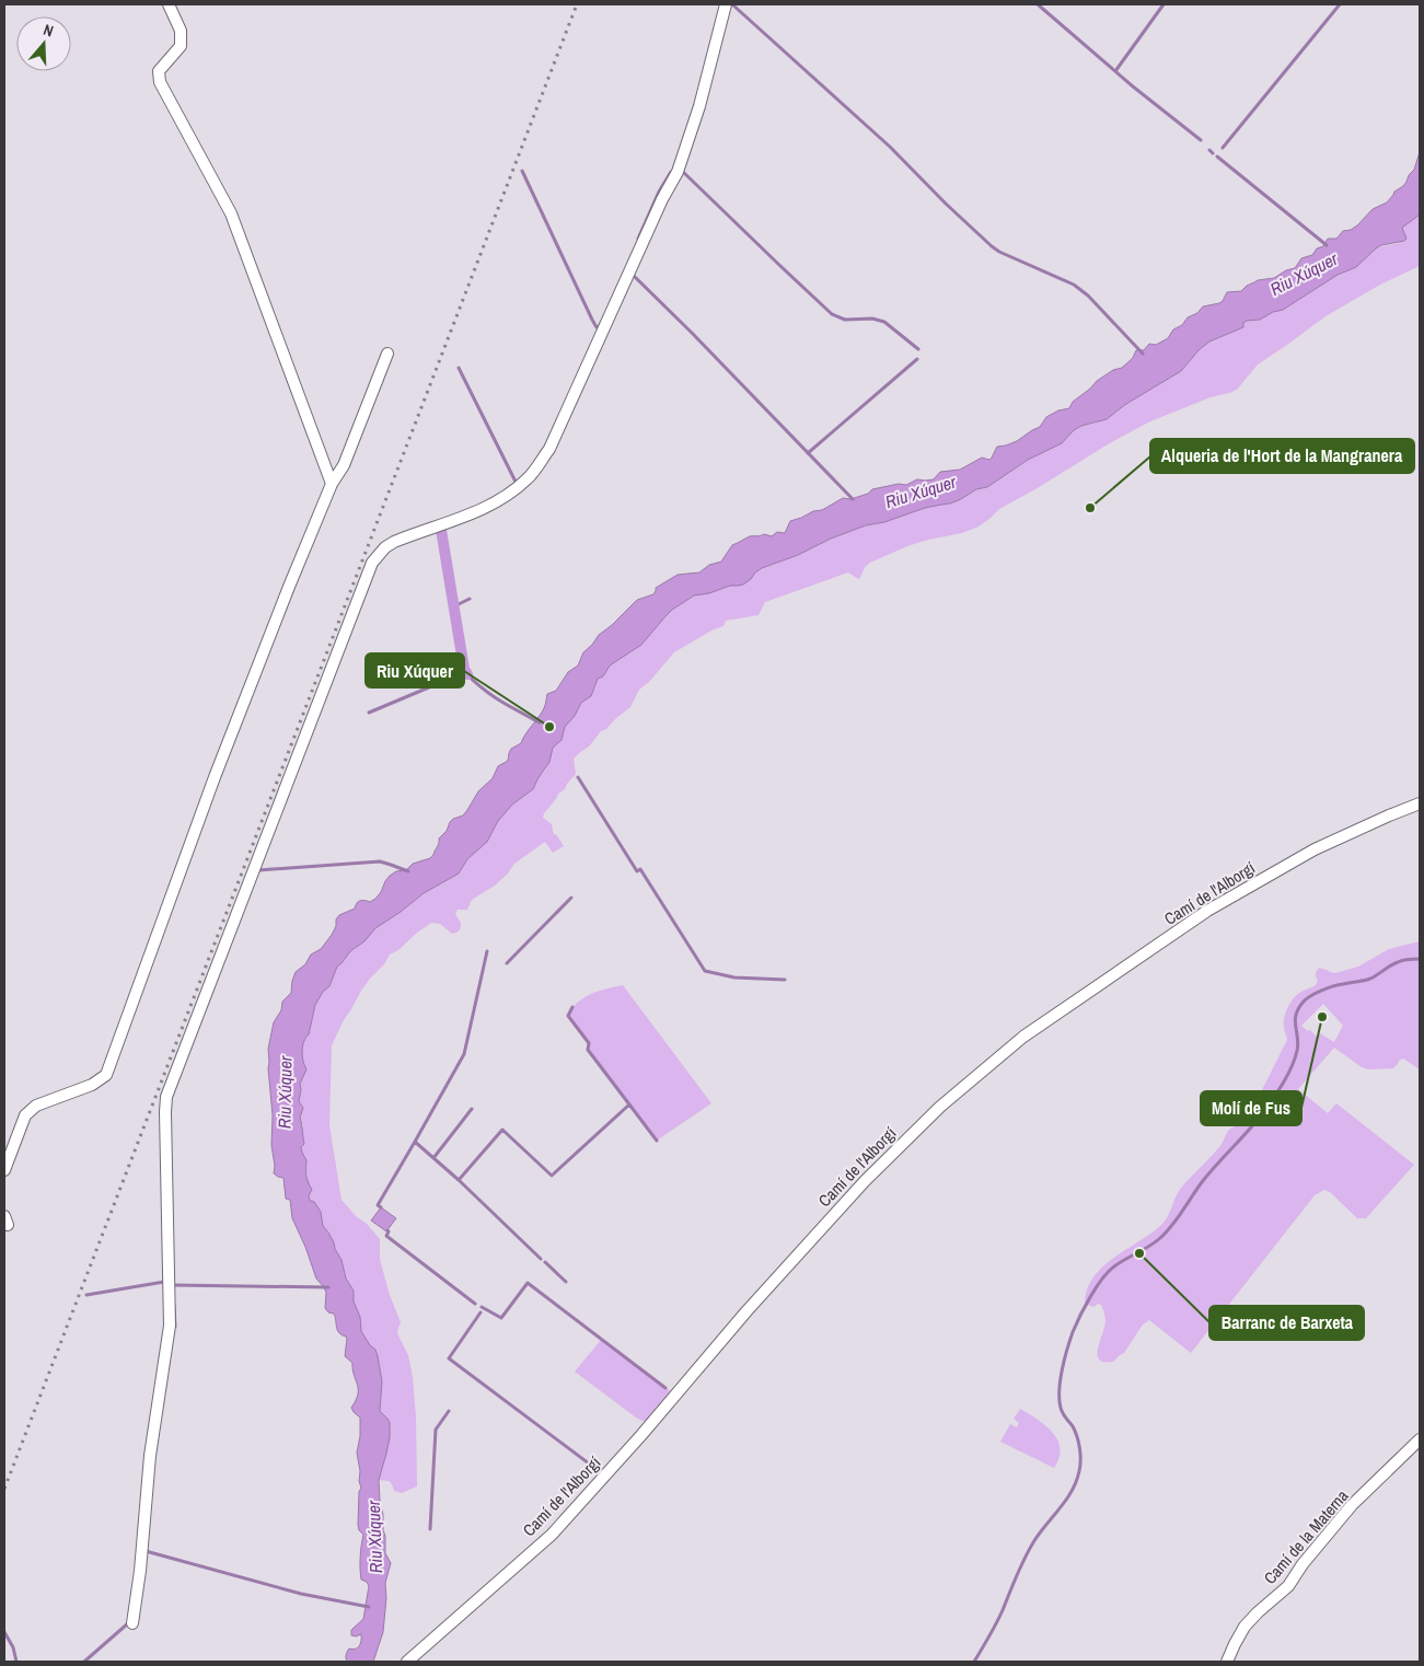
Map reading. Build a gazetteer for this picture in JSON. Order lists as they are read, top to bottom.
{
  "streets": {
    "street": ["Camí de l'Alborgí", "Camí de la Materna"]
  },
  "water": ["Riu Xúquer"],
  "places": [
    "Alqueria de l'Hort de la Mangranera",
    "Riu Xúquer",
    "Molí de Fus",
    "Barranc de Barxeta"
  ],
  "north": "top"
}
